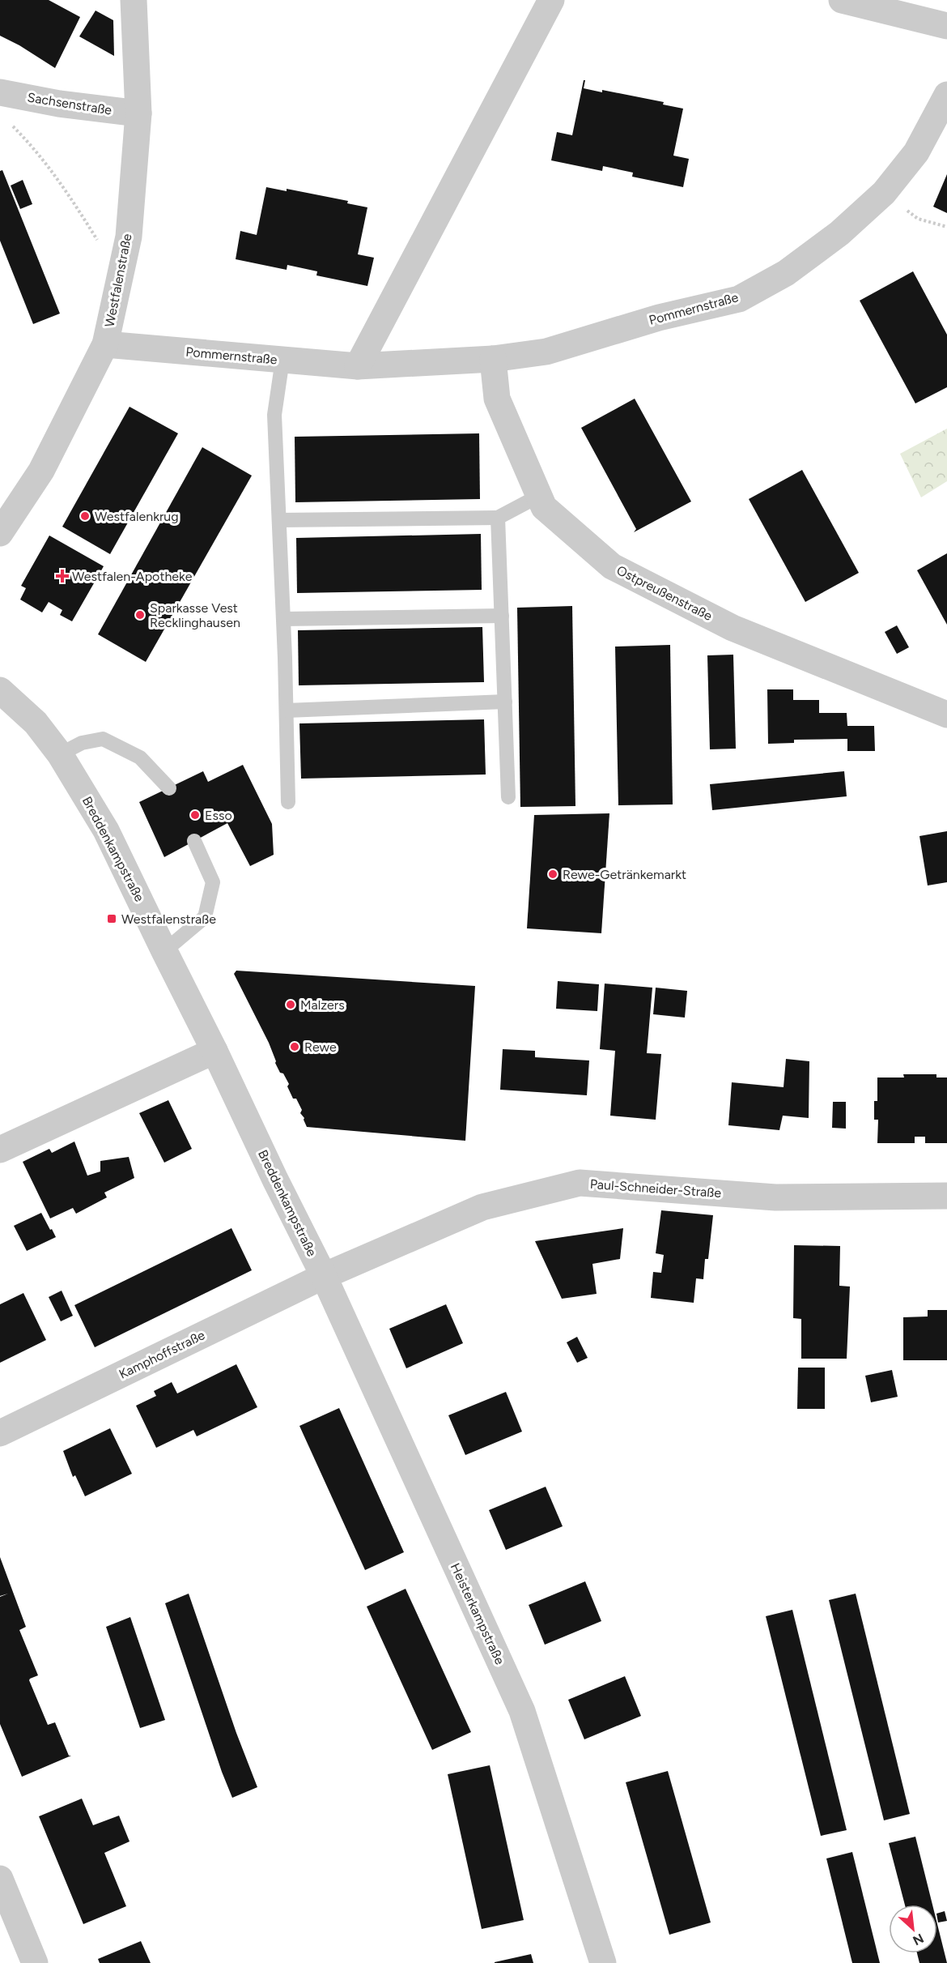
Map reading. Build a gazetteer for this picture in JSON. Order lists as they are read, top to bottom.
{
  "streets": {
    "street": [
      "Sachsenstraße",
      "Westfalenstraße",
      "Pommernstraße",
      "Ostpreußenstraße",
      "Breddenkampstraße",
      "Paul-Schneider-Straße",
      "Kamphoffstraße",
      "Heisterkampstraße"
    ]
  },
  "crossings": [
    ["Sachsenstraße", "Westfalenstraße"],
    ["Westfalenstraße", "Pommernstraße"],
    ["Pommernstraße", "Ostpreußenstraße"],
    ["Breddenkampstraße", "Paul-Schneider-Straße"],
    ["Breddenkampstraße", "Kamphoffstraße"],
    ["Breddenkampstraße", "Heisterkampstraße"],
    ["Paul-Schneider-Straße", "Kamphoffstraße"],
    ["Paul-Schneider-Straße", "Heisterkampstraße"],
    ["Kamphoffstraße", "Heisterkampstraße"]
  ],
  "places": {
    "other": [
      "Westfalenkrug",
      "Sparkasse Vest Recklinghausen",
      "Esso",
      "Rewe-Getränkemarkt",
      "Malzers",
      "Rewe"
    ],
    "health": ["Westfalen-Apotheke"],
    "transit": ["Westfalenstraße"]
  },
  "north": "bottom right"
}
